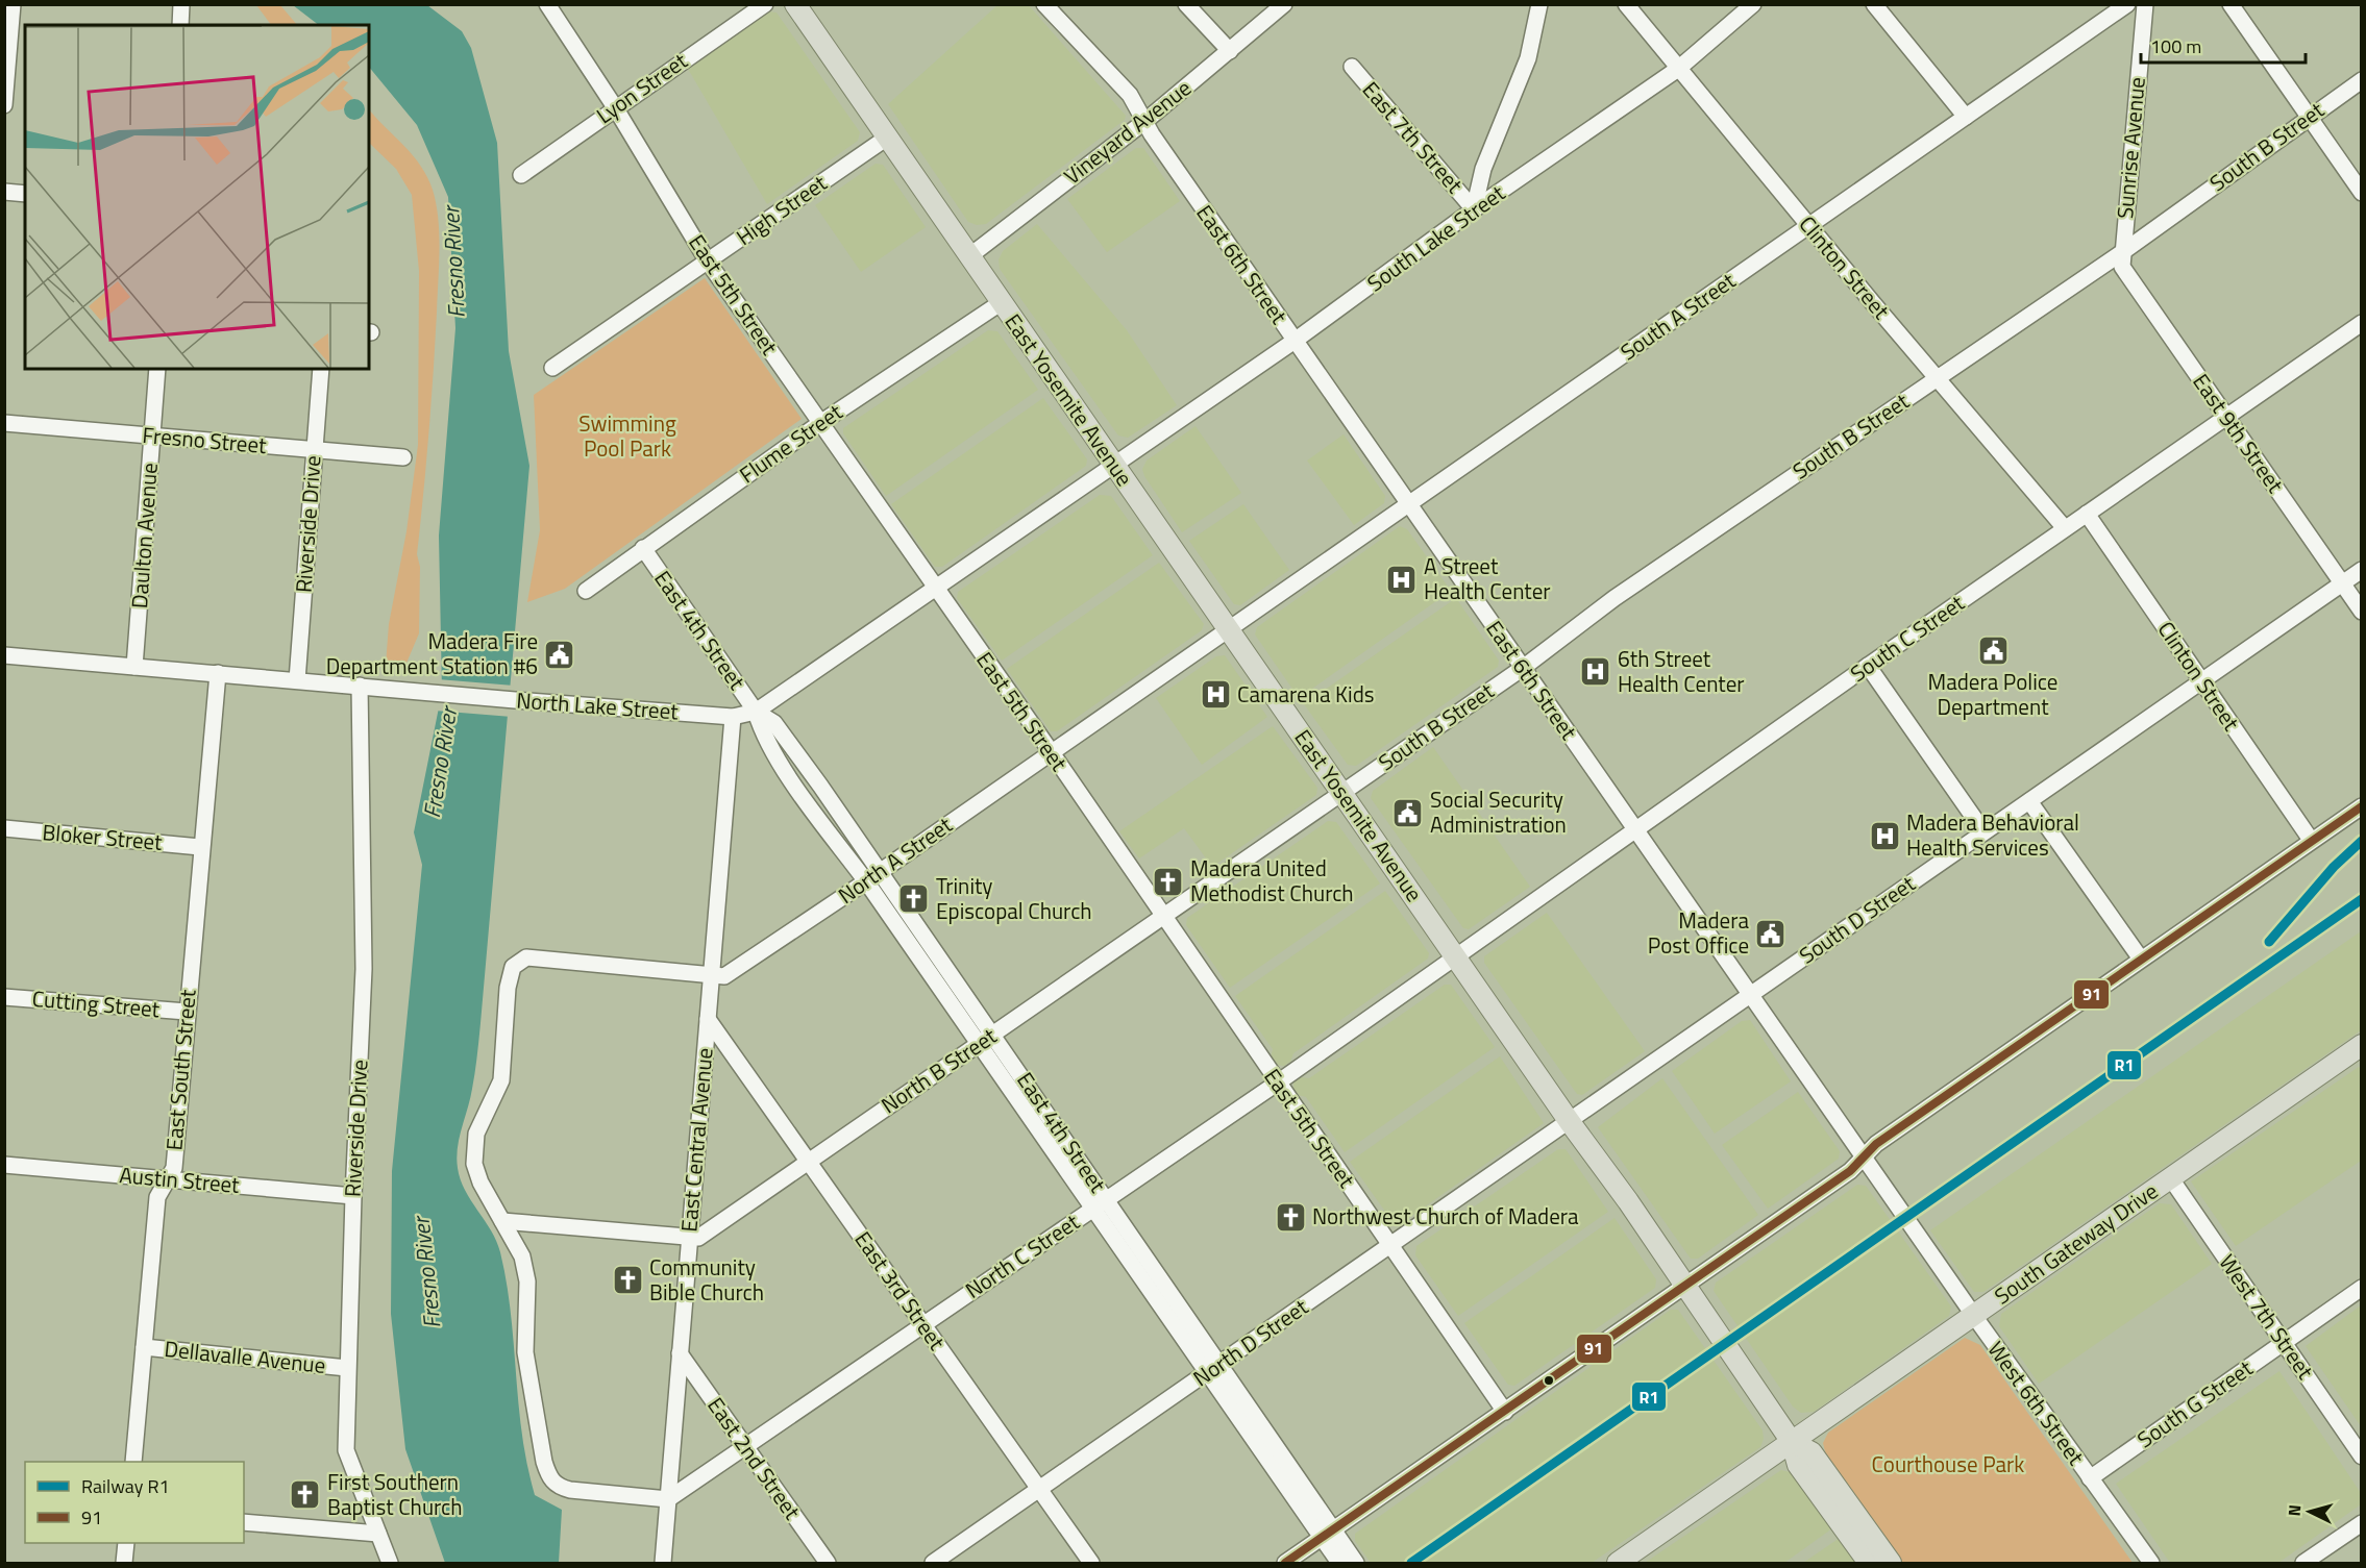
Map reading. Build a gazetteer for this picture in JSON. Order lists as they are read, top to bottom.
{
  "streets": {
    "main road": ["East Yosemite Avenue", "South Gateway Drive"],
    "street": [
      "Lyon Street",
      "Vineyard Avenue",
      "East 7th Street",
      "South B Street",
      "Sunrise Avenue",
      "High Street",
      "South Lake Street",
      "East 6th Street",
      "Clinton Street",
      "East 5th Street",
      "South A Street",
      "East 9th Street",
      "Fresno Street",
      "Flume Street",
      "Riverside Drive",
      "Daulton Avenue",
      "East 4th Street",
      "South C Street",
      "North Lake Street",
      "Bloker Street",
      "North A Street",
      "South D Street",
      "Cutting Street",
      "East South Street",
      "North B Street",
      "East Central Avenue",
      "Austin Street",
      "North C Street",
      "East 3rd Street",
      "West 7th Street",
      "North D Street",
      "Dellavalle Avenue",
      "West 6th Street",
      "South G Street",
      "East 2nd Street"
    ]
  },
  "crossings": [
    ["Lyon Street", "East 5th Street"],
    ["Vineyard Avenue", "East 6th Street"],
    ["Vineyard Avenue", "East Yosemite Avenue"],
    ["East 7th Street", "South Lake Street"],
    ["South B Street", "Sunrise Avenue"],
    ["South B Street", "East 6th Street"],
    ["South B Street", "Clinton Street"],
    ["South B Street", "East Yosemite Avenue"],
    ["South B Street", "East 9th Street"],
    ["South B Street", "North B Street"],
    ["Sunrise Avenue", "East 9th Street"],
    ["High Street", "East 5th Street"],
    ["High Street", "East Yosemite Avenue"],
    ["South Lake Street", "East 6th Street"],
    ["South Lake Street", "Clinton Street"],
    ["South Lake Street", "East Yosemite Avenue"],
    ["South Lake Street", "North Lake Street"],
    ["East 6th Street", "South A Street"],
    ["East 6th Street", "South C Street"],
    ["East 6th Street", "South D Street"],
    ["East 6th Street", "West 6th Street"],
    ["Clinton Street", "South A Street"],
    ["Clinton Street", "South C Street"],
    ["Clinton Street", "South D Street"],
    ["East 5th Street", "Flume Street"],
    ["East 5th Street", "North Lake Street"],
    ["East 5th Street", "North A Street"],
    ["East 5th Street", "North B Street"],
    ["East 5th Street", "North C Street"],
    ["East 5th Street", "North D Street"],
    ["South A Street", "East Yosemite Avenue"],
    ["South A Street", "North A Street"],
    ["East Yosemite Avenue", "Flume Street"],
    ["East Yosemite Avenue", "South C Street"],
    ["East Yosemite Avenue", "North Lake Street"],
    ["East Yosemite Avenue", "North A Street"],
    ["East Yosemite Avenue", "South D Street"],
    ["East Yosemite Avenue", "North B Street"],
    ["East Yosemite Avenue", "South Gateway Drive"],
    ["East Yosemite Avenue", "North C Street"],
    ["East Yosemite Avenue", "North D Street"],
    ["East 9th Street", "South C Street"],
    ["East 9th Street", "South D Street"],
    ["Fresno Street", "Riverside Drive"],
    ["Fresno Street", "Daulton Avenue"],
    ["Flume Street", "East 4th Street"],
    ["Riverside Drive", "North Lake Street"],
    ["Riverside Drive", "Austin Street"],
    ["Riverside Drive", "Dellavalle Avenue"],
    ["Daulton Avenue", "North Lake Street"],
    ["East 4th Street", "North Lake Street"],
    ["East 4th Street", "North A Street"],
    ["East 4th Street", "North B Street"],
    ["East 4th Street", "North C Street"],
    ["East 4th Street", "North D Street"],
    ["South C Street", "North C Street"],
    ["North Lake Street", "East South Street"],
    ["North Lake Street", "East Central Avenue"],
    ["Bloker Street", "East South Street"],
    ["North A Street", "North B Street"],
    ["North A Street", "East Central Avenue"],
    ["South D Street", "North D Street"],
    ["Cutting Street", "East South Street"],
    ["East South Street", "Austin Street"],
    ["East South Street", "Dellavalle Avenue"],
    ["North B Street", "East Central Avenue"],
    ["North B Street", "East 3rd Street"],
    ["East Central Avenue", "North C Street"],
    ["East Central Avenue", "East 3rd Street"],
    ["East Central Avenue", "East 2nd Street"],
    ["South Gateway Drive", "West 7th Street"],
    ["South Gateway Drive", "West 6th Street"],
    ["North C Street", "East 3rd Street"],
    ["North C Street", "East 2nd Street"],
    ["East 3rd Street", "North D Street"],
    ["West 7th Street", "South G Street"],
    ["West 6th Street", "South G Street"]
  ],
  "water": ["Fresno River"],
  "parks": ["Swimming Pool Park", "Courthouse Park"],
  "places": {
    "hospital": [
      "A Street Health Center",
      "6th Street Health Center",
      "Camarena Kids",
      "Madera Behavioral Health Services"
    ],
    "public building": [
      "Madera Police Department",
      "Madera Fire Department Station #6",
      "Social Security Administration",
      "Madera Post Office"
    ],
    "church": [
      "Madera United Methodist Church",
      "Trinity Episcopal Church",
      "Northwest Church of Madera",
      "Community Bible Church",
      "First Southern Baptist Church"
    ]
  },
  "lines": ["transit line 91", "rail line R1"],
  "legend": ["Railway R1", "91"],
  "scale_bar": "100 m",
  "north": "left"
}
